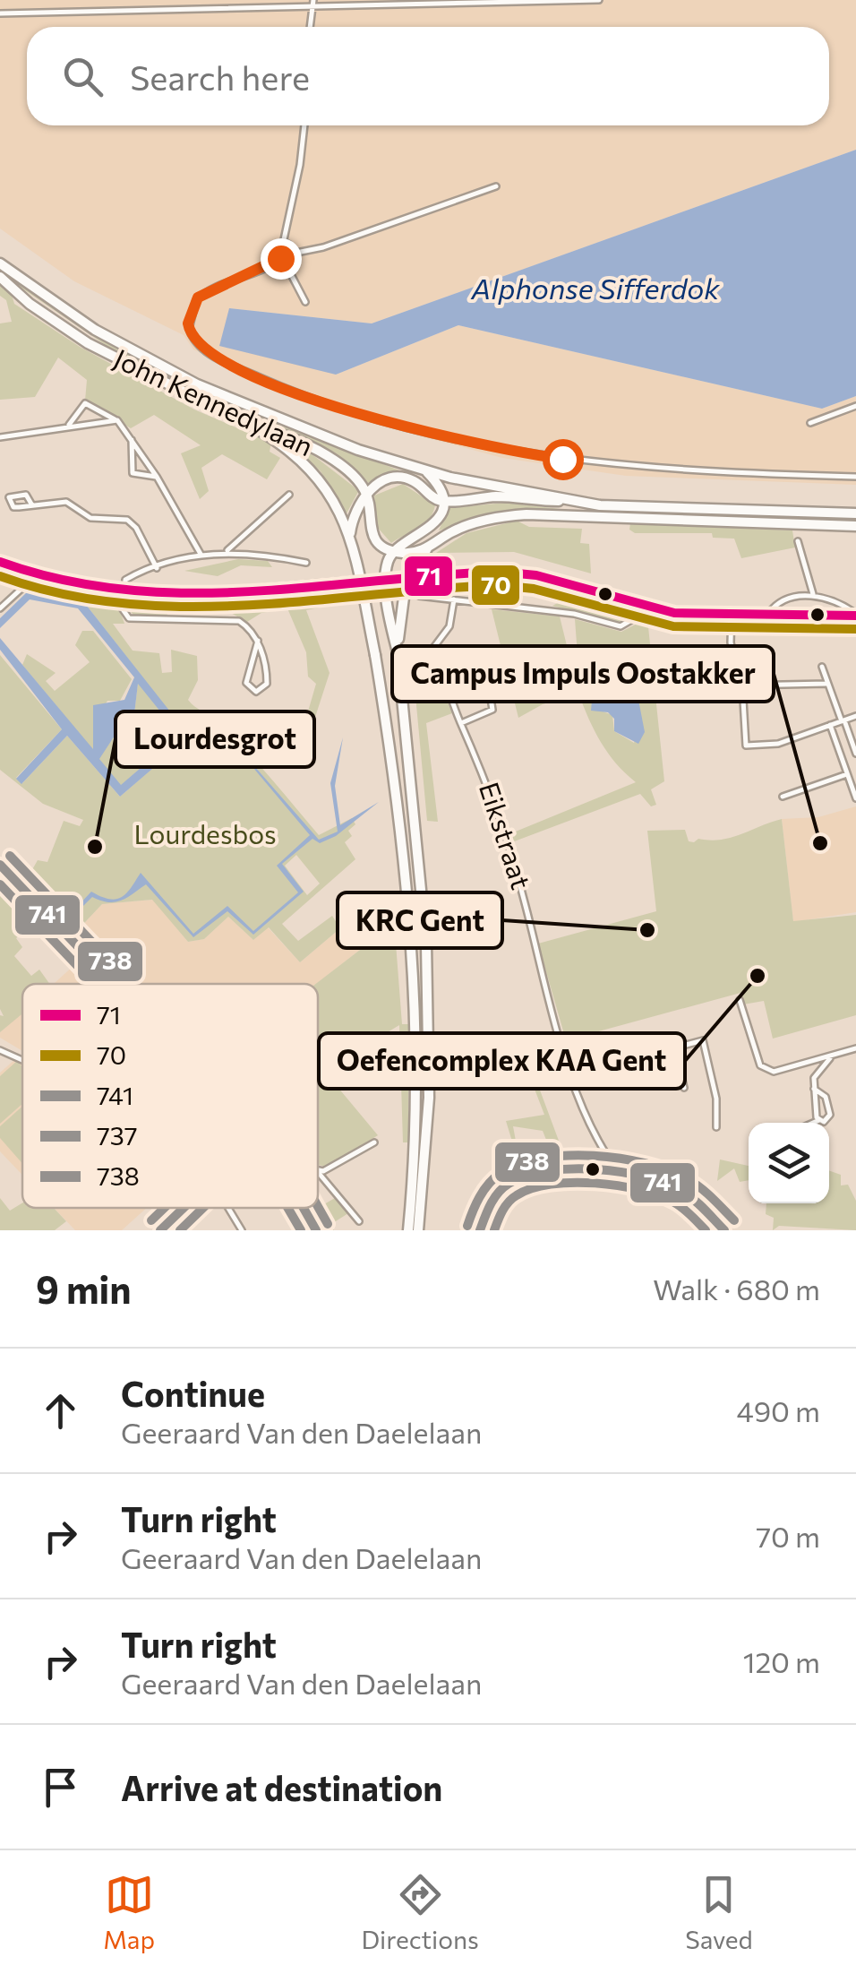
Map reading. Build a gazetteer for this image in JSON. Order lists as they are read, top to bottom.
{
  "streets": {
    "highway": ["John Kennedylaan"],
    "street": ["Eikstraat"]
  },
  "water": ["Alphonse Sifferdok"],
  "parks": ["Lourdesbos"],
  "places": [
    "Campus Impuls Oostakker",
    "Lourdesgrot",
    "KRC Gent",
    "Oefencomplex KAA Gent"
  ],
  "lines": [
    "transit line 71",
    "transit line 70",
    "transit line 738",
    "transit line 741",
    "transit line 737"
  ],
  "legend": [
    "71",
    "70",
    "741",
    "737",
    "738"
  ],
  "page": {
    "search": "Search here",
    "heading": ["9 min", "Walk · 680 m"],
    "list": [
      ["Continue", "Geeraard Van den Daelelaan", "490 m"],
      ["Turn right", "Geeraard Van den Daelelaan", "70 m"],
      ["Turn right", "Geeraard Van den Daelelaan", "120 m"],
      "Arrive at destination"
    ],
    "nav": ["Map", "Directions", "Saved"]
  }
}
